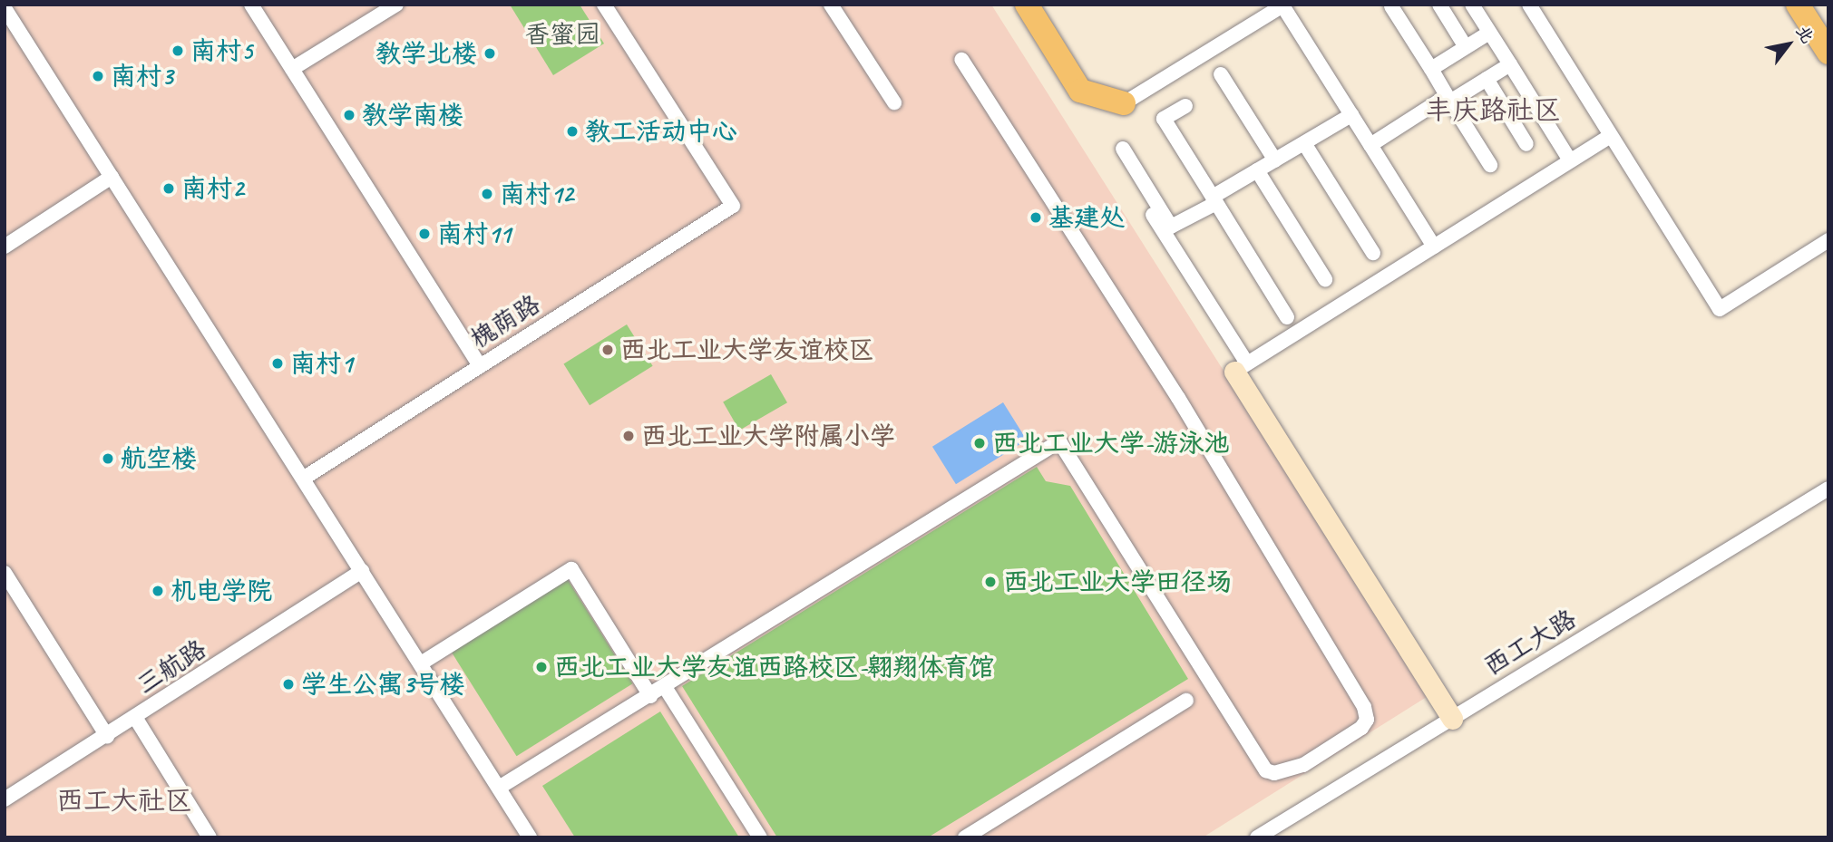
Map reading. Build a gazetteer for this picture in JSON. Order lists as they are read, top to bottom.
{
  "streets": {
    "street": ["槐荫路", "西工大路", "三航路"]
  },
  "districts": ["丰庆路社区", "西工大社区"],
  "parks": ["香蜜园"],
  "places": [
    "南村5",
    "教学北楼",
    "南村3",
    "教学南楼",
    "教工活动中心",
    "南村2",
    "南村12",
    "基建处",
    "南村11",
    "西北工业大学友谊校区",
    "南村1",
    "西北工业大学附属小学",
    "西北工业大学-游泳池",
    "航空楼",
    "西北工业大学田径场",
    "机电学院",
    "西北工业大学友谊西路校区-翱翔体育馆",
    "学生公寓3号楼"
  ],
  "north": "top right"
}
